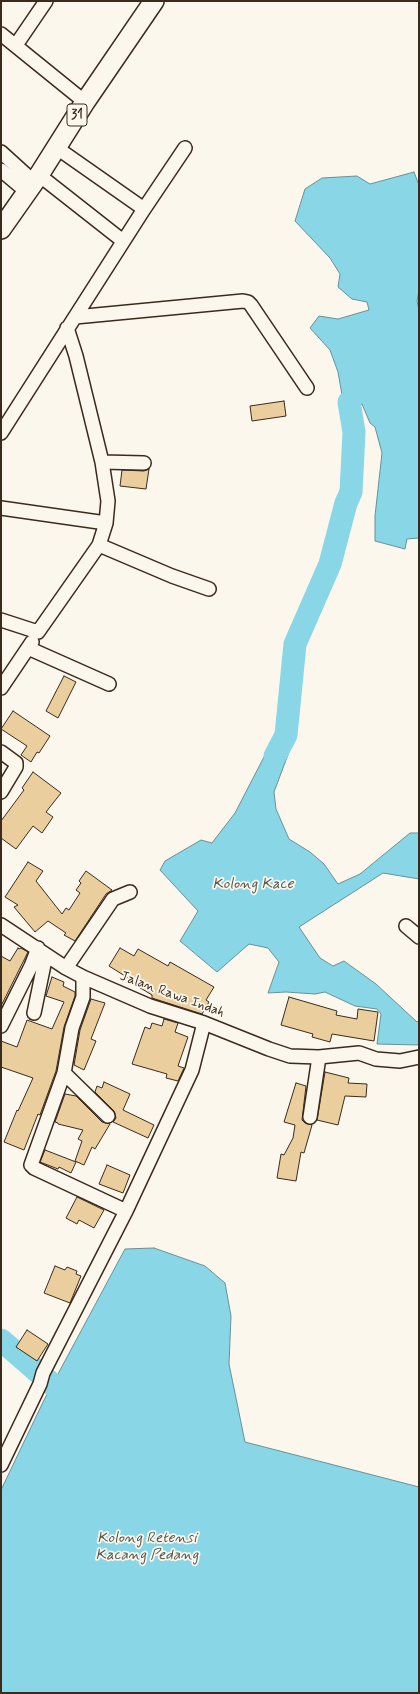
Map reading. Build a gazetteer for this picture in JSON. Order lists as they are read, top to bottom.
{
  "streets": {
    "highway": ["31"],
    "street": ["Jalan Rawa Indah"]
  },
  "water": ["Kolong Kace", "Kolong Retensi Kacang Pedang"]
}
